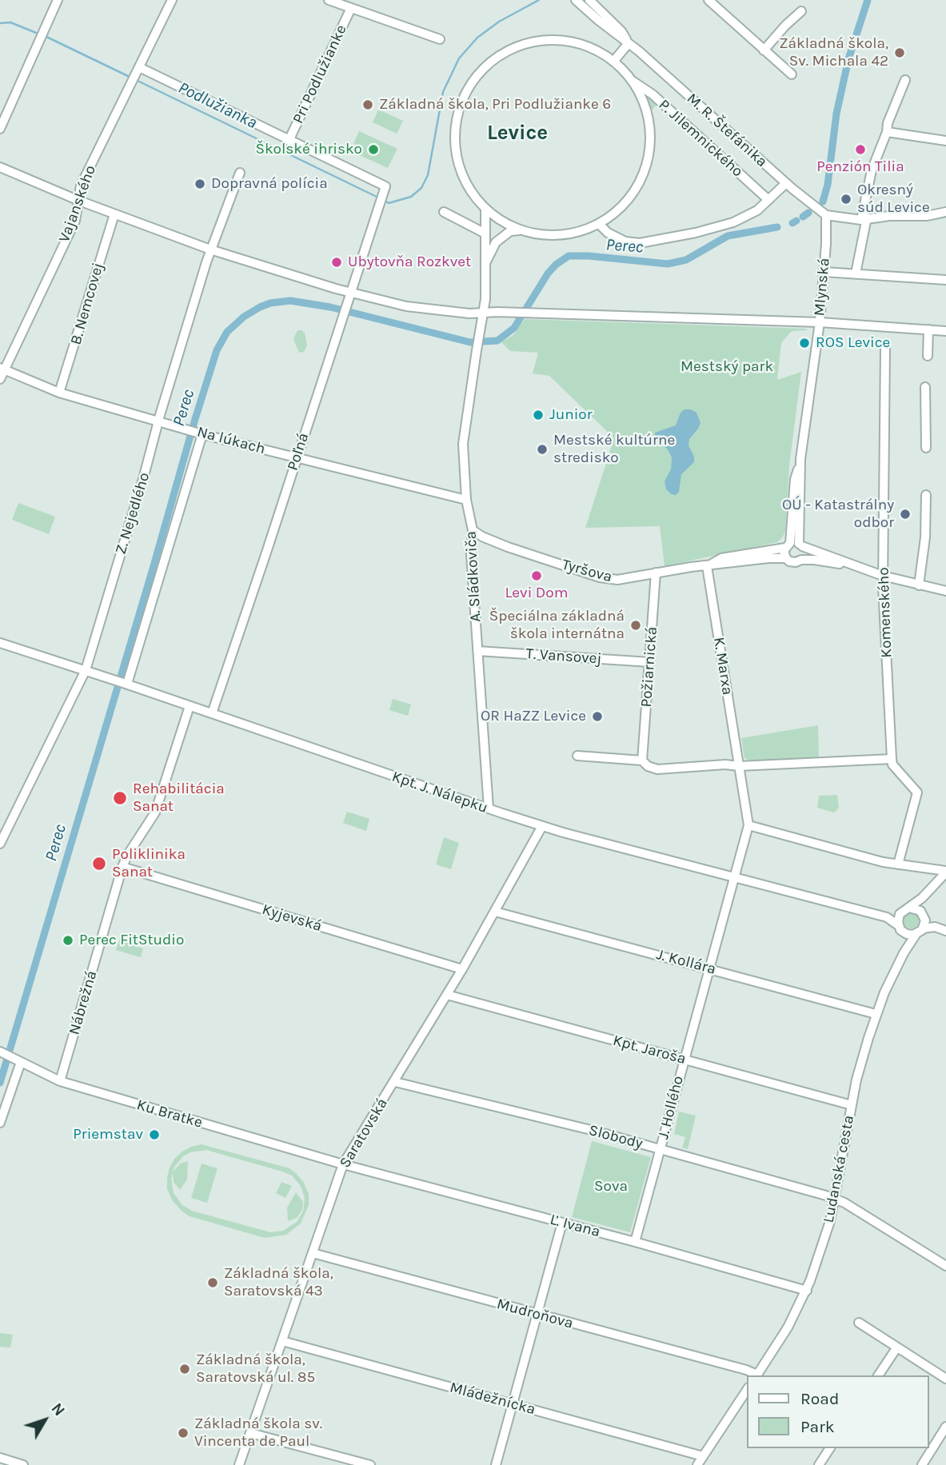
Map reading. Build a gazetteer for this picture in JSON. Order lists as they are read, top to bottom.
{
  "streets": {
    "street": [
      "Pri Podlužianke",
      "M. R. Štefánika",
      "P. Jilemnického",
      "Vajanského",
      "Mlynská",
      "B. Nemcovej",
      "Na lúkach",
      "Poľná",
      "Z. Nejedlého",
      "Tyršova",
      "A. Sládkoviča",
      "Komenského",
      "T. Vansovej",
      "K. Marxa",
      "Požiarnická",
      "Kpt. J. Nálepku",
      "Kyjevská",
      "J. Kollára",
      "Nábrežná",
      "Kpt. Jaroša",
      "J. Hollého",
      "Ku Bratke",
      "Saratovská",
      "Slobody",
      "Ludanská cesta",
      "Ľ. Ivana",
      "Mudroňova",
      "Mládežnícka"
    ]
  },
  "crossings": [
    ["Pri Podlužianke", "Vajanského"],
    ["Pri Podlužianke", "Poľná"],
    ["M. R. Štefánika", "Mlynská"],
    ["P. Jilemnického", "A. Sládkoviča"],
    ["Vajanského", "Na lúkach"],
    ["Mlynská", "Tyršova"],
    ["B. Nemcovej", "Na lúkach"],
    ["Na lúkach", "Poľná"],
    ["Na lúkach", "Z. Nejedlého"],
    ["Na lúkach", "A. Sládkoviča"],
    ["Poľná", "Kpt. J. Nálepku"],
    ["Z. Nejedlého", "Kpt. J. Nálepku"],
    ["Tyršova", "A. Sládkoviča"],
    ["Tyršova", "K. Marxa"],
    ["Tyršova", "Požiarnická"],
    ["A. Sládkoviča", "T. Vansovej"],
    ["A. Sládkoviča", "Kpt. J. Nálepku"],
    ["T. Vansovej", "Požiarnická"],
    ["K. Marxa", "Kpt. J. Nálepku"],
    ["K. Marxa", "J. Hollého"],
    ["Kpt. J. Nálepku", "Nábrežná"],
    ["Kpt. J. Nálepku", "J. Hollého"],
    ["Kpt. J. Nálepku", "Saratovská"],
    ["Kpt. J. Nálepku", "Ludanská cesta"],
    ["Kyjevská", "Nábrežná"],
    ["Kyjevská", "Saratovská"],
    ["J. Kollára", "J. Hollého"],
    ["J. Kollára", "Saratovská"],
    ["J. Kollára", "Ludanská cesta"],
    ["Nábrežná", "Ku Bratke"],
    ["Kpt. Jaroša", "J. Hollého"],
    ["Kpt. Jaroša", "Saratovská"],
    ["Kpt. Jaroša", "Ludanská cesta"],
    ["J. Hollého", "Slobody"],
    ["J. Hollého", "Ľ. Ivana"],
    ["Ku Bratke", "Saratovská"],
    ["Ku Bratke", "Ľ. Ivana"],
    ["Saratovská", "Slobody"],
    ["Saratovská", "Ľ. Ivana"],
    ["Saratovská", "Mudroňova"],
    ["Saratovská", "Mládežnícka"],
    ["Slobody", "Ludanská cesta"],
    ["Ludanská cesta", "Ľ. Ivana"]
  ],
  "districts": ["Levice"],
  "water": ["Podlužianka", "Perec"],
  "parks": ["Mestský park", "Sova"],
  "places": [
    "Základná škola, Sv. Michala 42",
    "Základná škola, Pri Podlužianke 6",
    "Školské ihrisko",
    "Penzión Tilia",
    "Dopravná polícia",
    "Okresný súd Levice",
    "Ubytovňa Rozkvet",
    "ROS Levice",
    "Junior",
    "Mestské kultúrne stredisko",
    "OÚ - Katastrálny odbor",
    "Levi Dom",
    "Špeciálna základná škola internátna",
    "OR HaZZ Levice",
    "Rehabilitácia Sanat",
    "Poliklinika Sanat",
    "Perec FitStudio",
    "Priemstav",
    "Základná škola, Saratovská 43",
    "Základná škola, Saratovská ul. 85",
    "Základná škola sv. Vincenta de Paul"
  ],
  "legend": ["Road", "Park"],
  "north": "top right"
}
